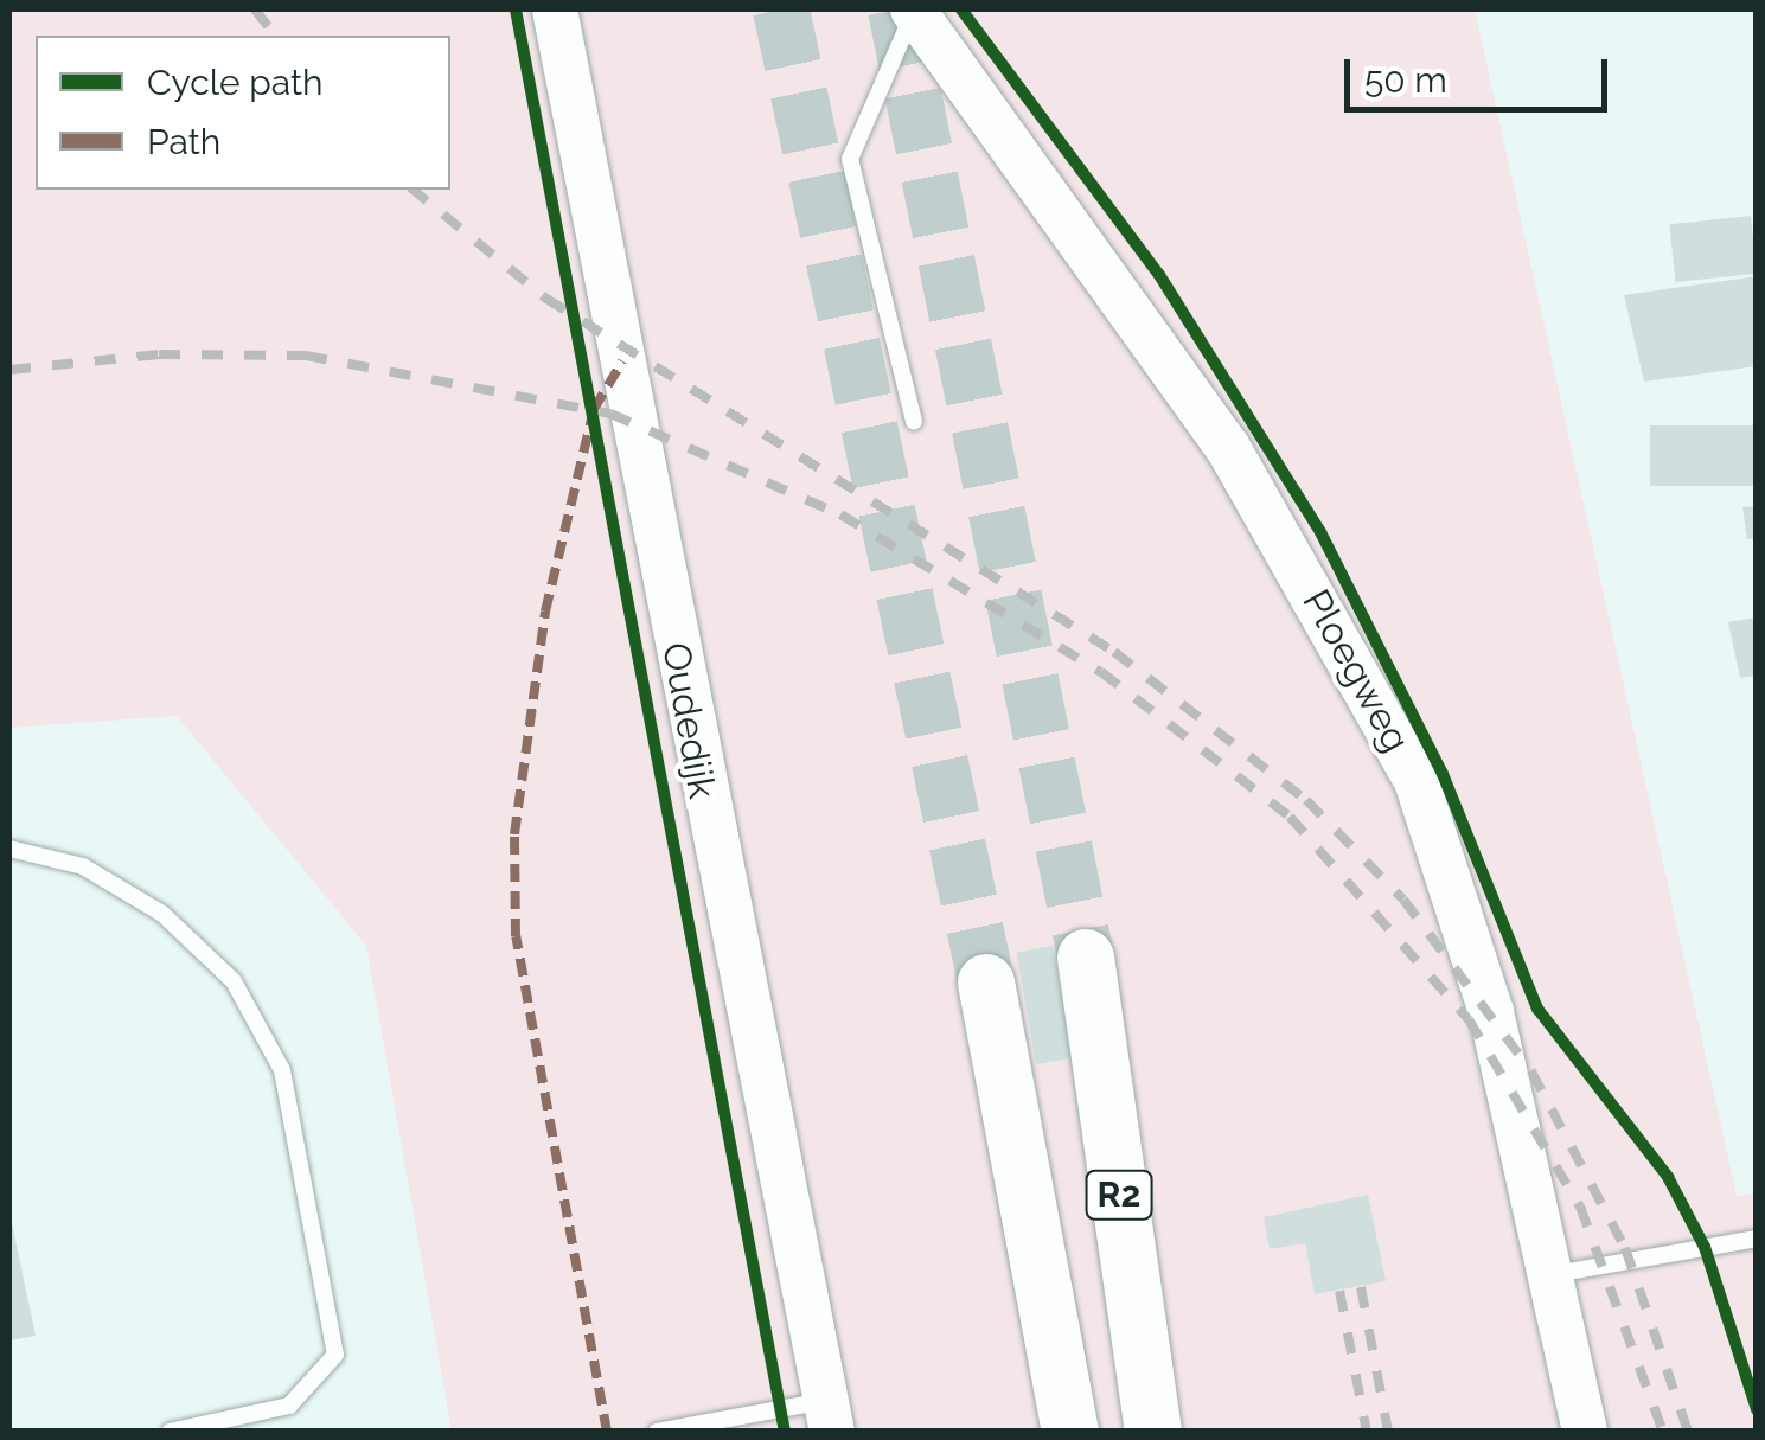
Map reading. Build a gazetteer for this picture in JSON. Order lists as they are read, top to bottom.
{
  "streets": {
    "highway": ["R2"],
    "street": ["Ploegweg", "Oudedijk"]
  },
  "legend": ["Cycle path", "Path"],
  "scale_bar": "50 m"
}
